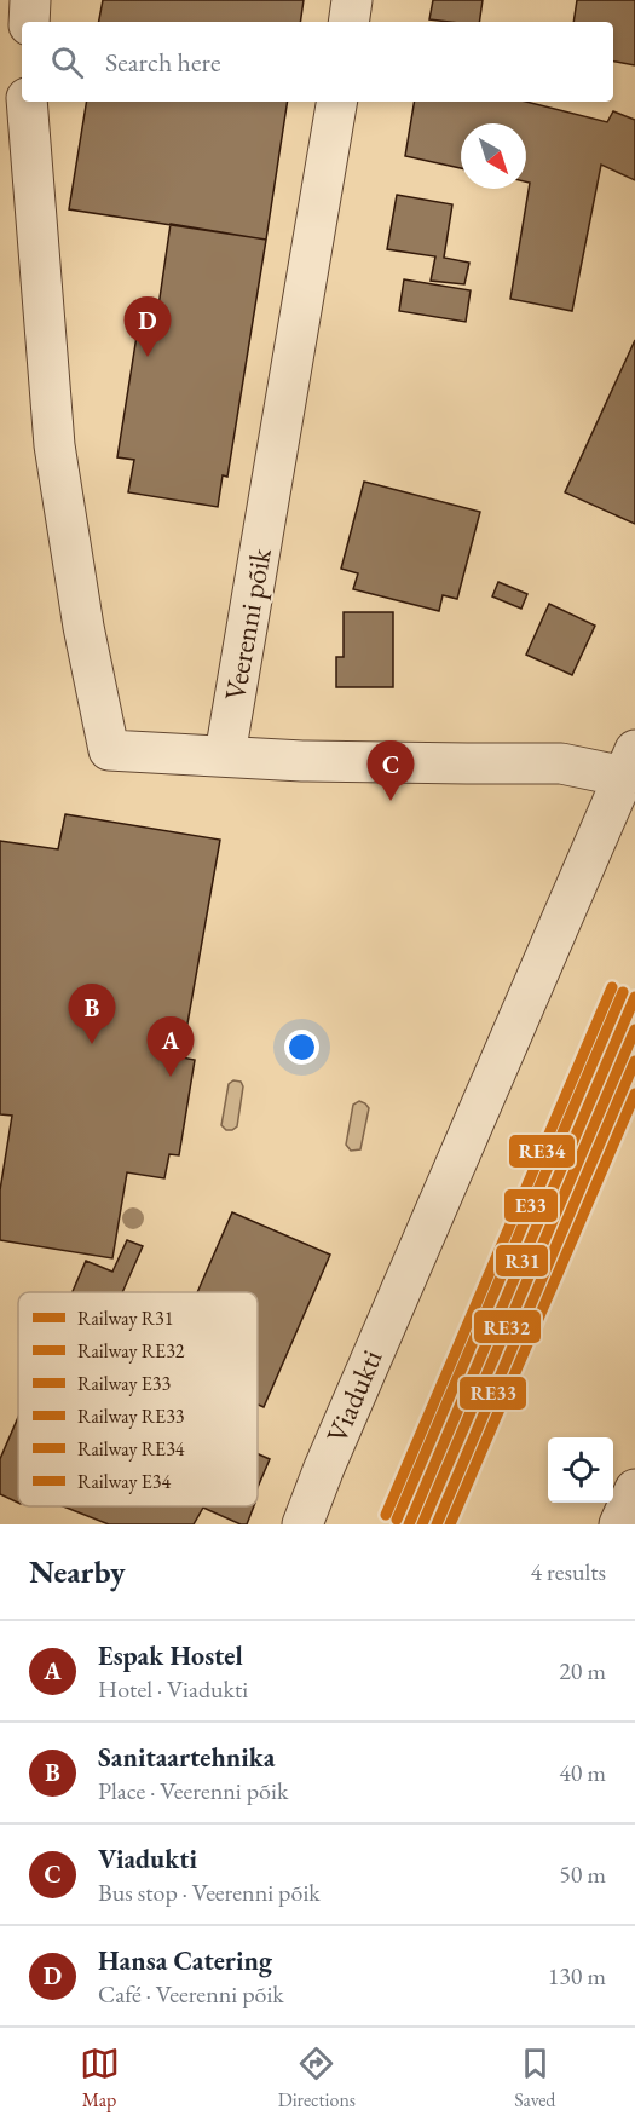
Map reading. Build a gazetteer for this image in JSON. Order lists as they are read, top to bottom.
{
  "streets": {
    "street": ["Veerenni põik", "Viadukti"]
  },
  "lines": [
    "rail line RE34",
    "rail line E33",
    "rail line R31",
    "rail line RE32",
    "rail line RE33",
    "rail line E34"
  ],
  "legend": [
    "Railway R31",
    "Railway RE32",
    "Railway E33",
    "Railway RE33",
    "Railway RE34",
    "Railway E34"
  ],
  "north": "bottom right",
  "page": {
    "search": "Search here",
    "pins": [
      "D",
      "C",
      "B",
      "A"
    ],
    "heading": ["Nearby", "4 results"],
    "list": [
      {
        "mark": "A",
        "name": "Espak Hostel",
        "note": "Hotel · Viadukti",
        "value": "20 m"
      },
      {
        "mark": "B",
        "name": "Sanitaartehnika",
        "note": "Place · Veerenni põik",
        "value": "40 m"
      },
      {
        "mark": "C",
        "name": "Viadukti",
        "note": "Bus stop · Veerenni põik",
        "value": "50 m"
      },
      {
        "mark": "D",
        "name": "Hansa Catering",
        "note": "Café · Veerenni põik",
        "value": "130 m"
      }
    ],
    "nav": ["Map", "Directions", "Saved"]
  }
}
